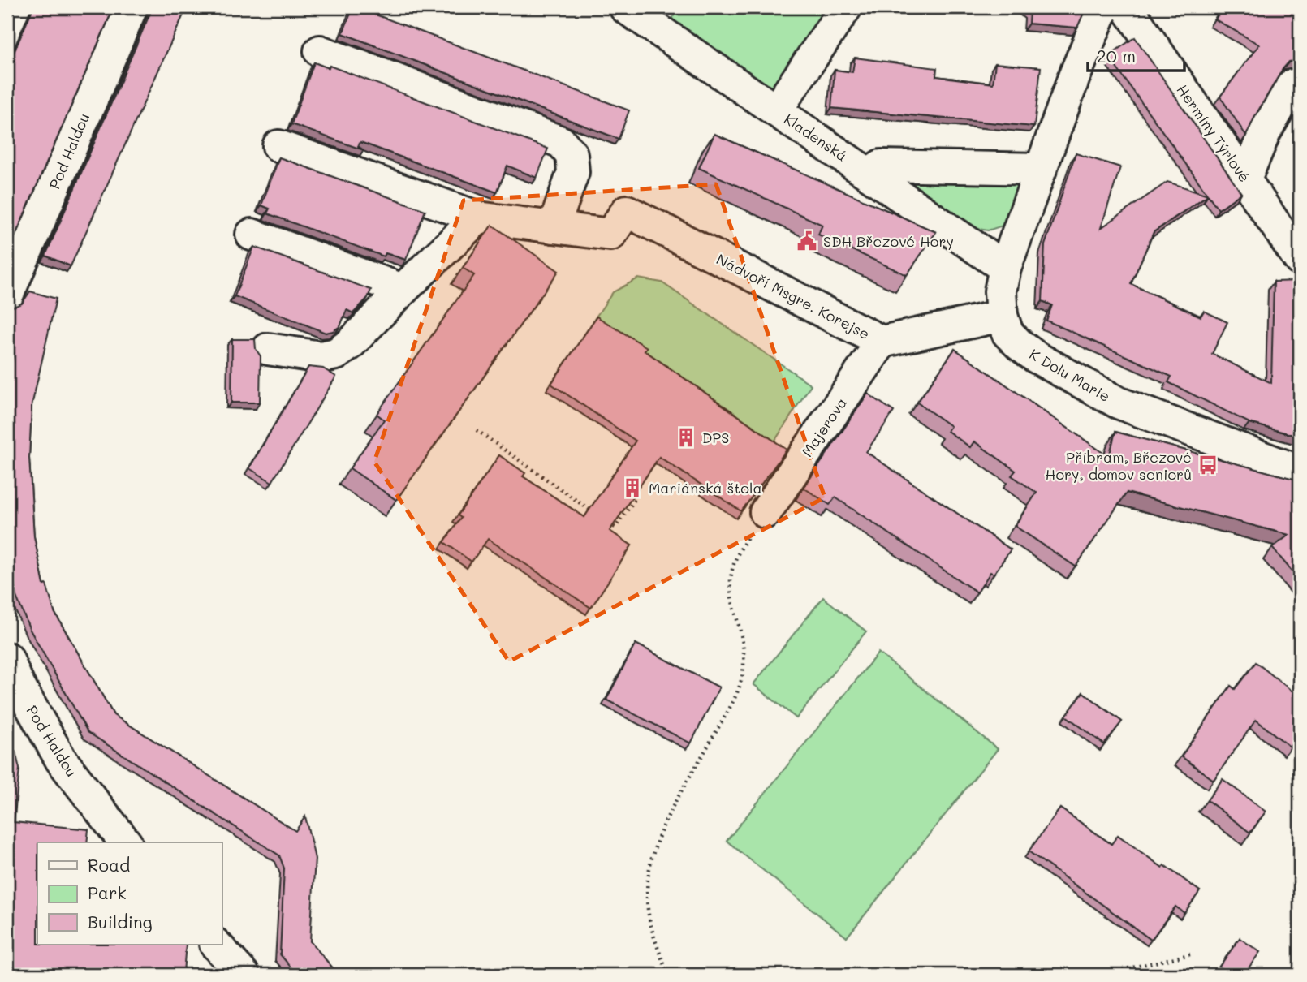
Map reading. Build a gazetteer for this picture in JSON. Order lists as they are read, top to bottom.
{
  "streets": {
    "street": [
      "Hermíny Týrlové",
      "Kladenská",
      "Pod Haldou",
      "Nádvoří Msgre. Korejse",
      "K Dolu Marie",
      "Majerova"
    ]
  },
  "crossings": [
    ["Kladenská", "K Dolu Marie"],
    ["Nádvoří Msgre. Korejse", "K Dolu Marie"],
    ["Nádvoří Msgre. Korejse", "Majerova"]
  ],
  "places": {
    "public building": ["SDH Březové Hory"],
    "building": ["DPS", "Mariánská štola"],
    "bus stop": ["Příbram, Březové Hory, domov seniorů"]
  },
  "legend": ["Road", "Park", "Building"],
  "scale_bar": "20 m"
}
